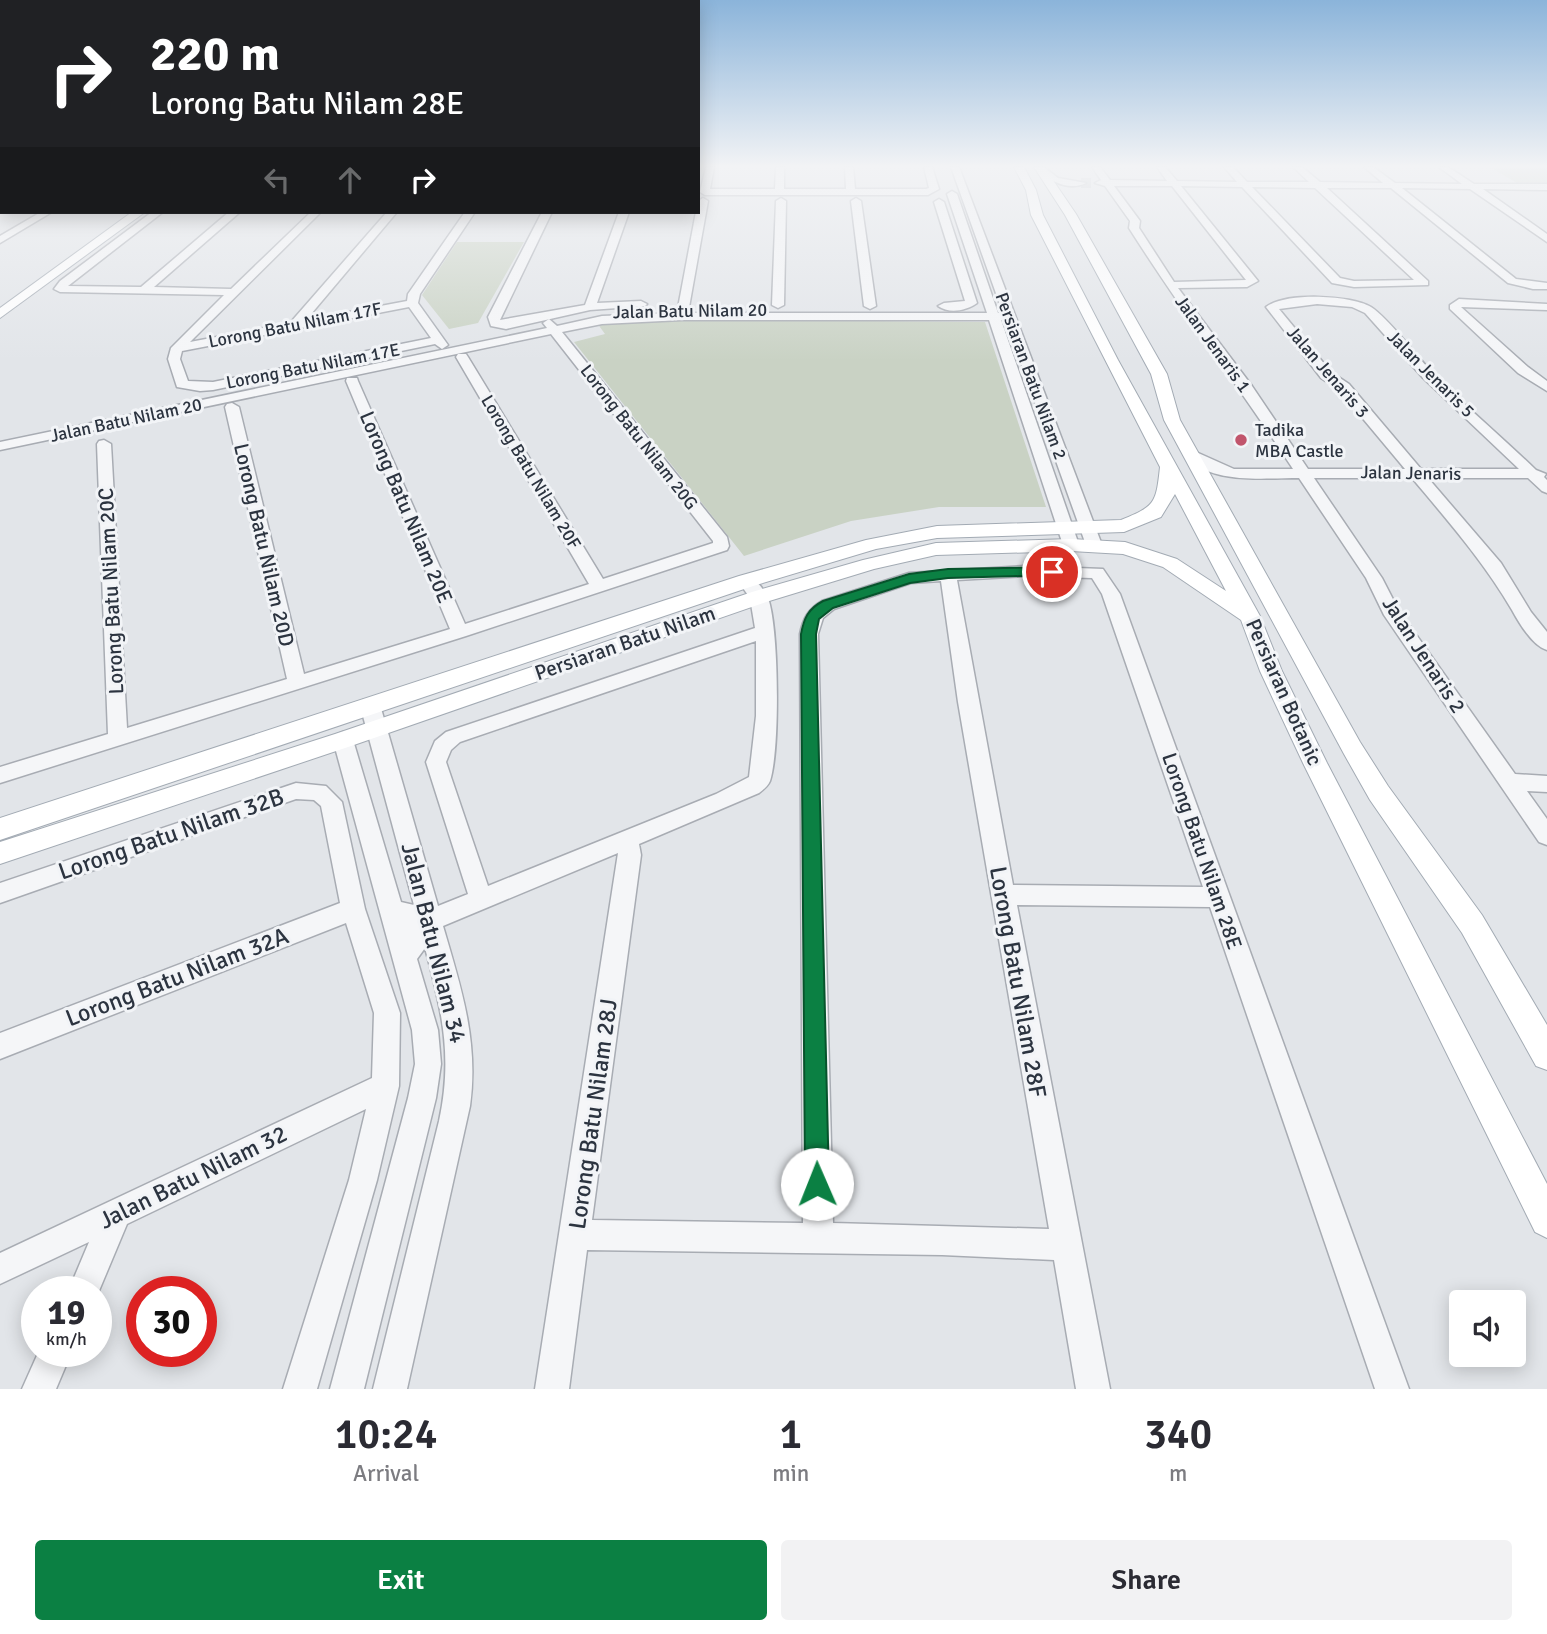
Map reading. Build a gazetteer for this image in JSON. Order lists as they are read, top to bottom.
{
  "streets": {
    "main road": ["Persiaran Batu Nilam", "Persiaran Botanic"],
    "street": [
      "Jalan Batu Nilam 20",
      "Lorong Batu Nilam 17F",
      "Jalan Jenaris 1",
      "Lorong Batu Nilam 17E",
      "Jalan Jenaris 3",
      "Jalan Jenaris 5",
      "Persiaran Batu Nilam 2",
      "Lorong Batu Nilam 20G",
      "Lorong Batu Nilam 20F",
      "Jalan Jenaris",
      "Lorong Batu Nilam 20E",
      "Lorong Batu Nilam 20D",
      "Lorong Batu Nilam 20C",
      "Jalan Jenaris 2",
      "Lorong Batu Nilam 32B",
      "Lorong Batu Nilam 28E",
      "Jalan Batu Nilam 34",
      "Lorong Batu Nilam 32A",
      "Lorong Batu Nilam 28F",
      "Lorong Batu Nilam 28J",
      "Jalan Batu Nilam 32"
    ]
  },
  "crossings": [
    ["Jalan Batu Nilam 20", "Lorong Batu Nilam 17E"],
    ["Jalan Batu Nilam 20", "Persiaran Batu Nilam 2"],
    ["Jalan Batu Nilam 20", "Lorong Batu Nilam 20G"],
    ["Jalan Batu Nilam 20", "Lorong Batu Nilam 20C"],
    ["Lorong Batu Nilam 17F", "Lorong Batu Nilam 17E"],
    ["Jalan Jenaris 1", "Jalan Jenaris"],
    ["Jalan Jenaris 1", "Jalan Jenaris 2"],
    ["Jalan Jenaris 3", "Jalan Jenaris 5"],
    ["Jalan Jenaris 3", "Jalan Jenaris"],
    ["Jalan Jenaris 5", "Jalan Jenaris"],
    ["Persiaran Batu Nilam 2", "Persiaran Batu Nilam"],
    ["Jalan Jenaris", "Jalan Jenaris 2"],
    ["Jalan Jenaris", "Persiaran Botanic"],
    ["Persiaran Batu Nilam", "Persiaran Botanic"],
    ["Persiaran Batu Nilam", "Jalan Batu Nilam 34"],
    ["Lorong Batu Nilam 32B", "Lorong Batu Nilam 32A"],
    ["Lorong Batu Nilam 32B", "Jalan Batu Nilam 32"],
    ["Lorong Batu Nilam 28E", "Lorong Batu Nilam 28F"]
  ],
  "places": ["Tadika MBA Castle"],
  "page": {
    "turn": ["220 m", "Lorong Batu Nilam 28E"],
    "speed": "19 km/h",
    "limit": "30",
    "eta": [
      "10:24",
      "Arrival",
      "1",
      "min",
      "340",
      "m"
    ],
    "buttons": ["Exit", "Share"]
  }
}
